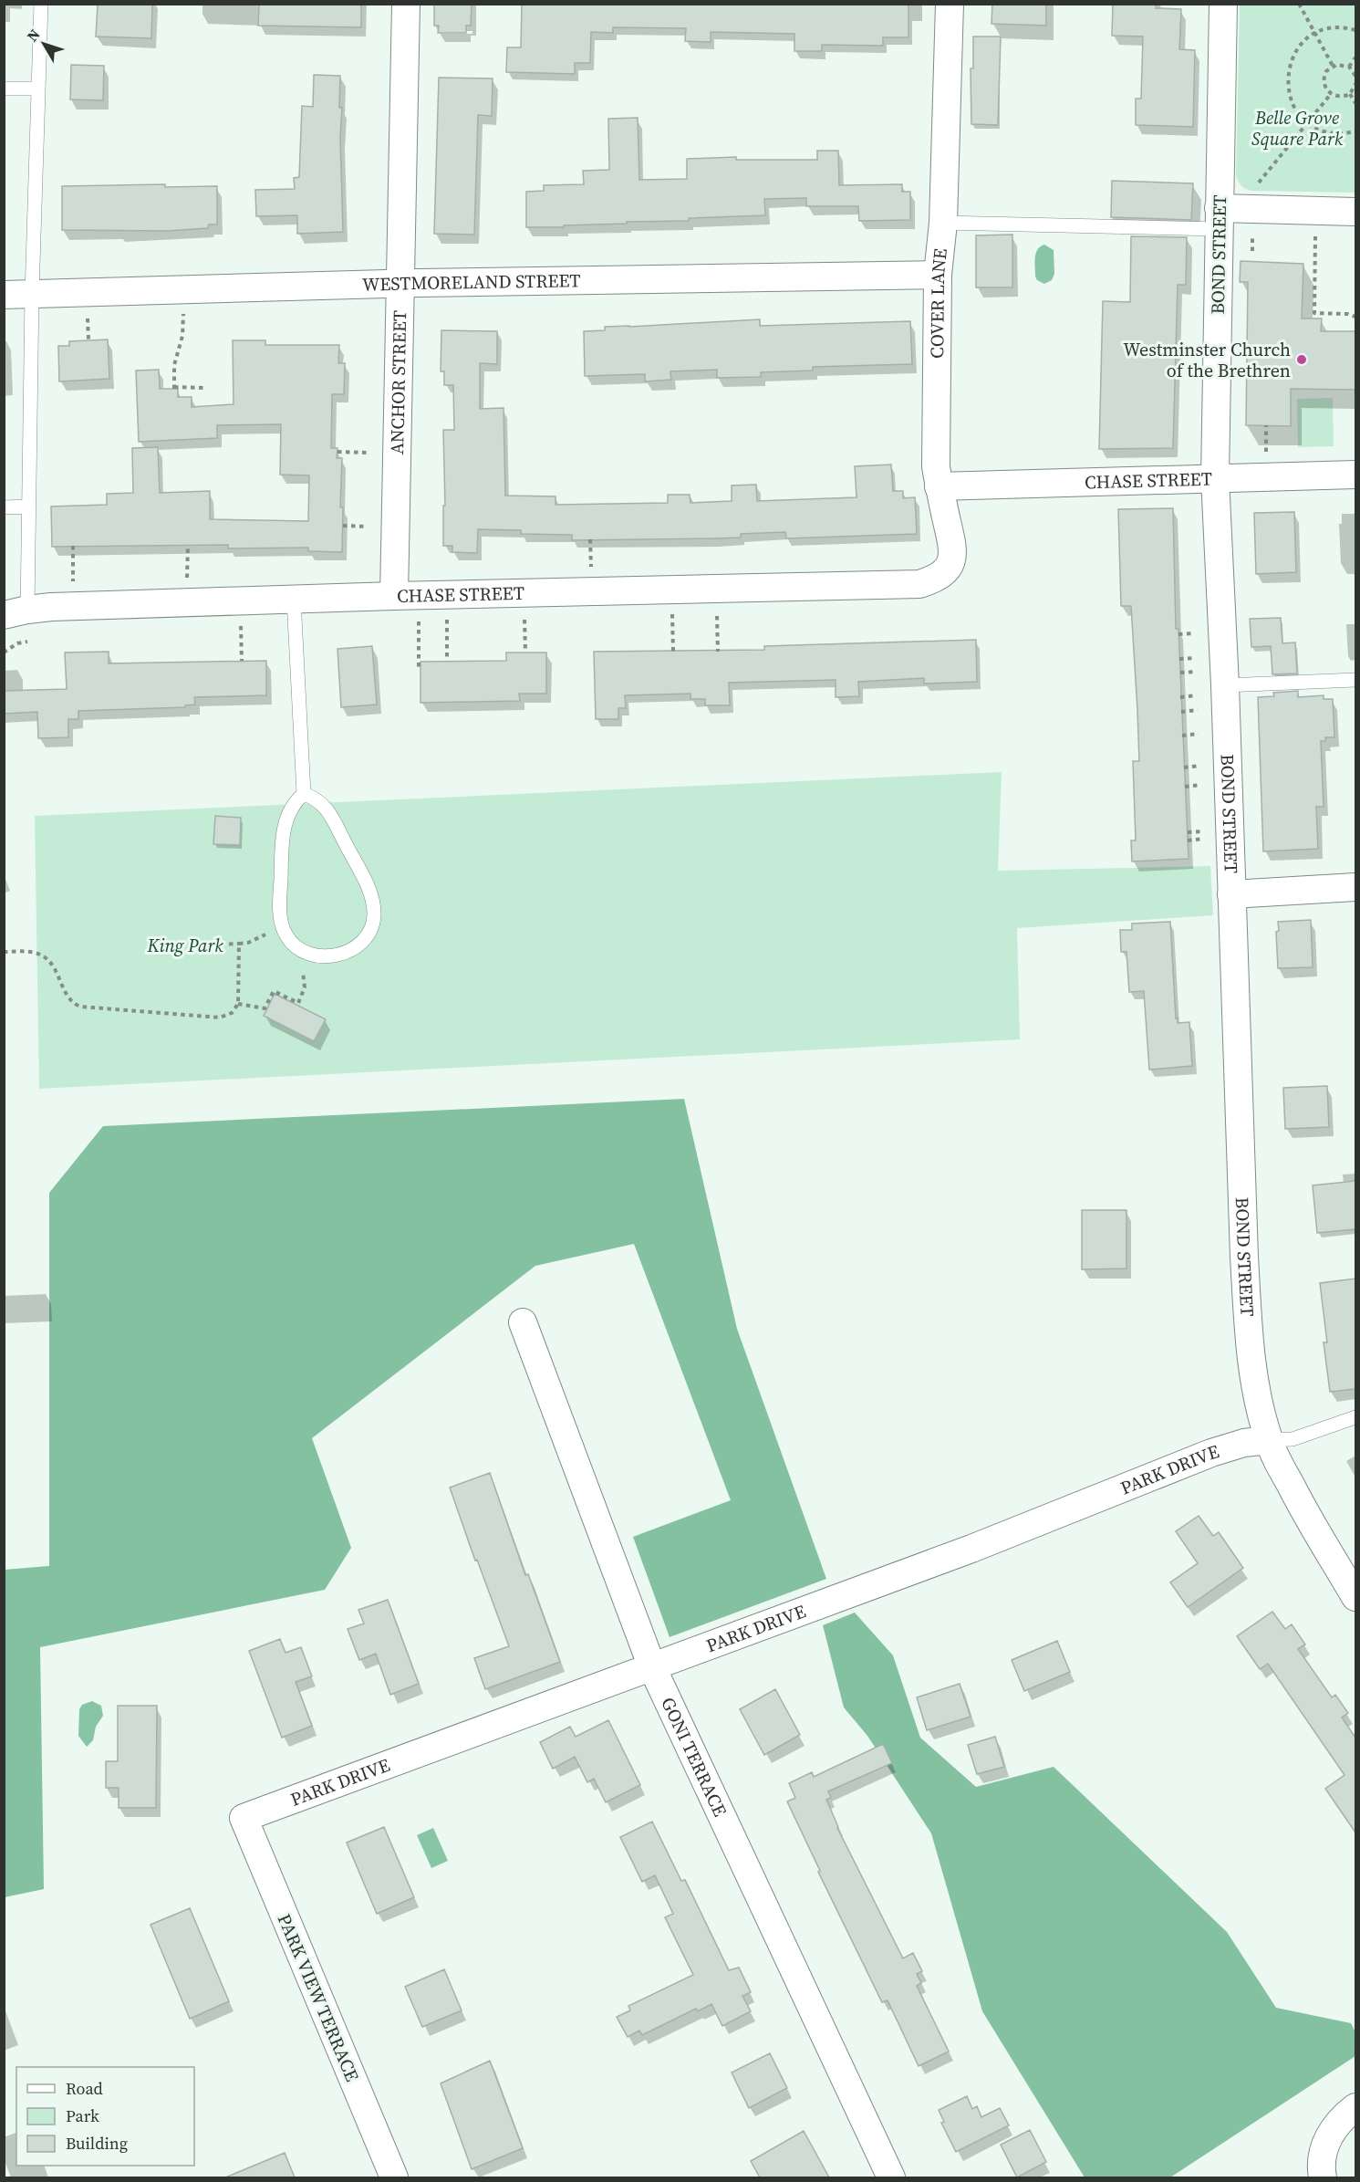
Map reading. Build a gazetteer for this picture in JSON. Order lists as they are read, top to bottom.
{
  "streets": {
    "street": [
      "BOND STREET",
      "WESTMORELAND STREET",
      "COVER LANE",
      "ANCHOR STREET",
      "CHASE STREET",
      "PARK DRIVE",
      "GONI TERRACE",
      "PARK VIEW TERRACE"
    ]
  },
  "crossings": [
    ["BOND STREET", "CHASE STREET"],
    ["BOND STREET", "PARK DRIVE"],
    ["WESTMORELAND STREET", "COVER LANE"],
    ["WESTMORELAND STREET", "ANCHOR STREET"],
    ["COVER LANE", "CHASE STREET"],
    ["ANCHOR STREET", "CHASE STREET"],
    ["PARK DRIVE", "GONI TERRACE"],
    ["PARK DRIVE", "PARK VIEW TERRACE"]
  ],
  "parks": ["Belle Grove Square Park", "King Park"],
  "places": ["Westminster Church of the Brethren"],
  "legend": ["Road", "Park", "Building"],
  "north": "top left"
}
